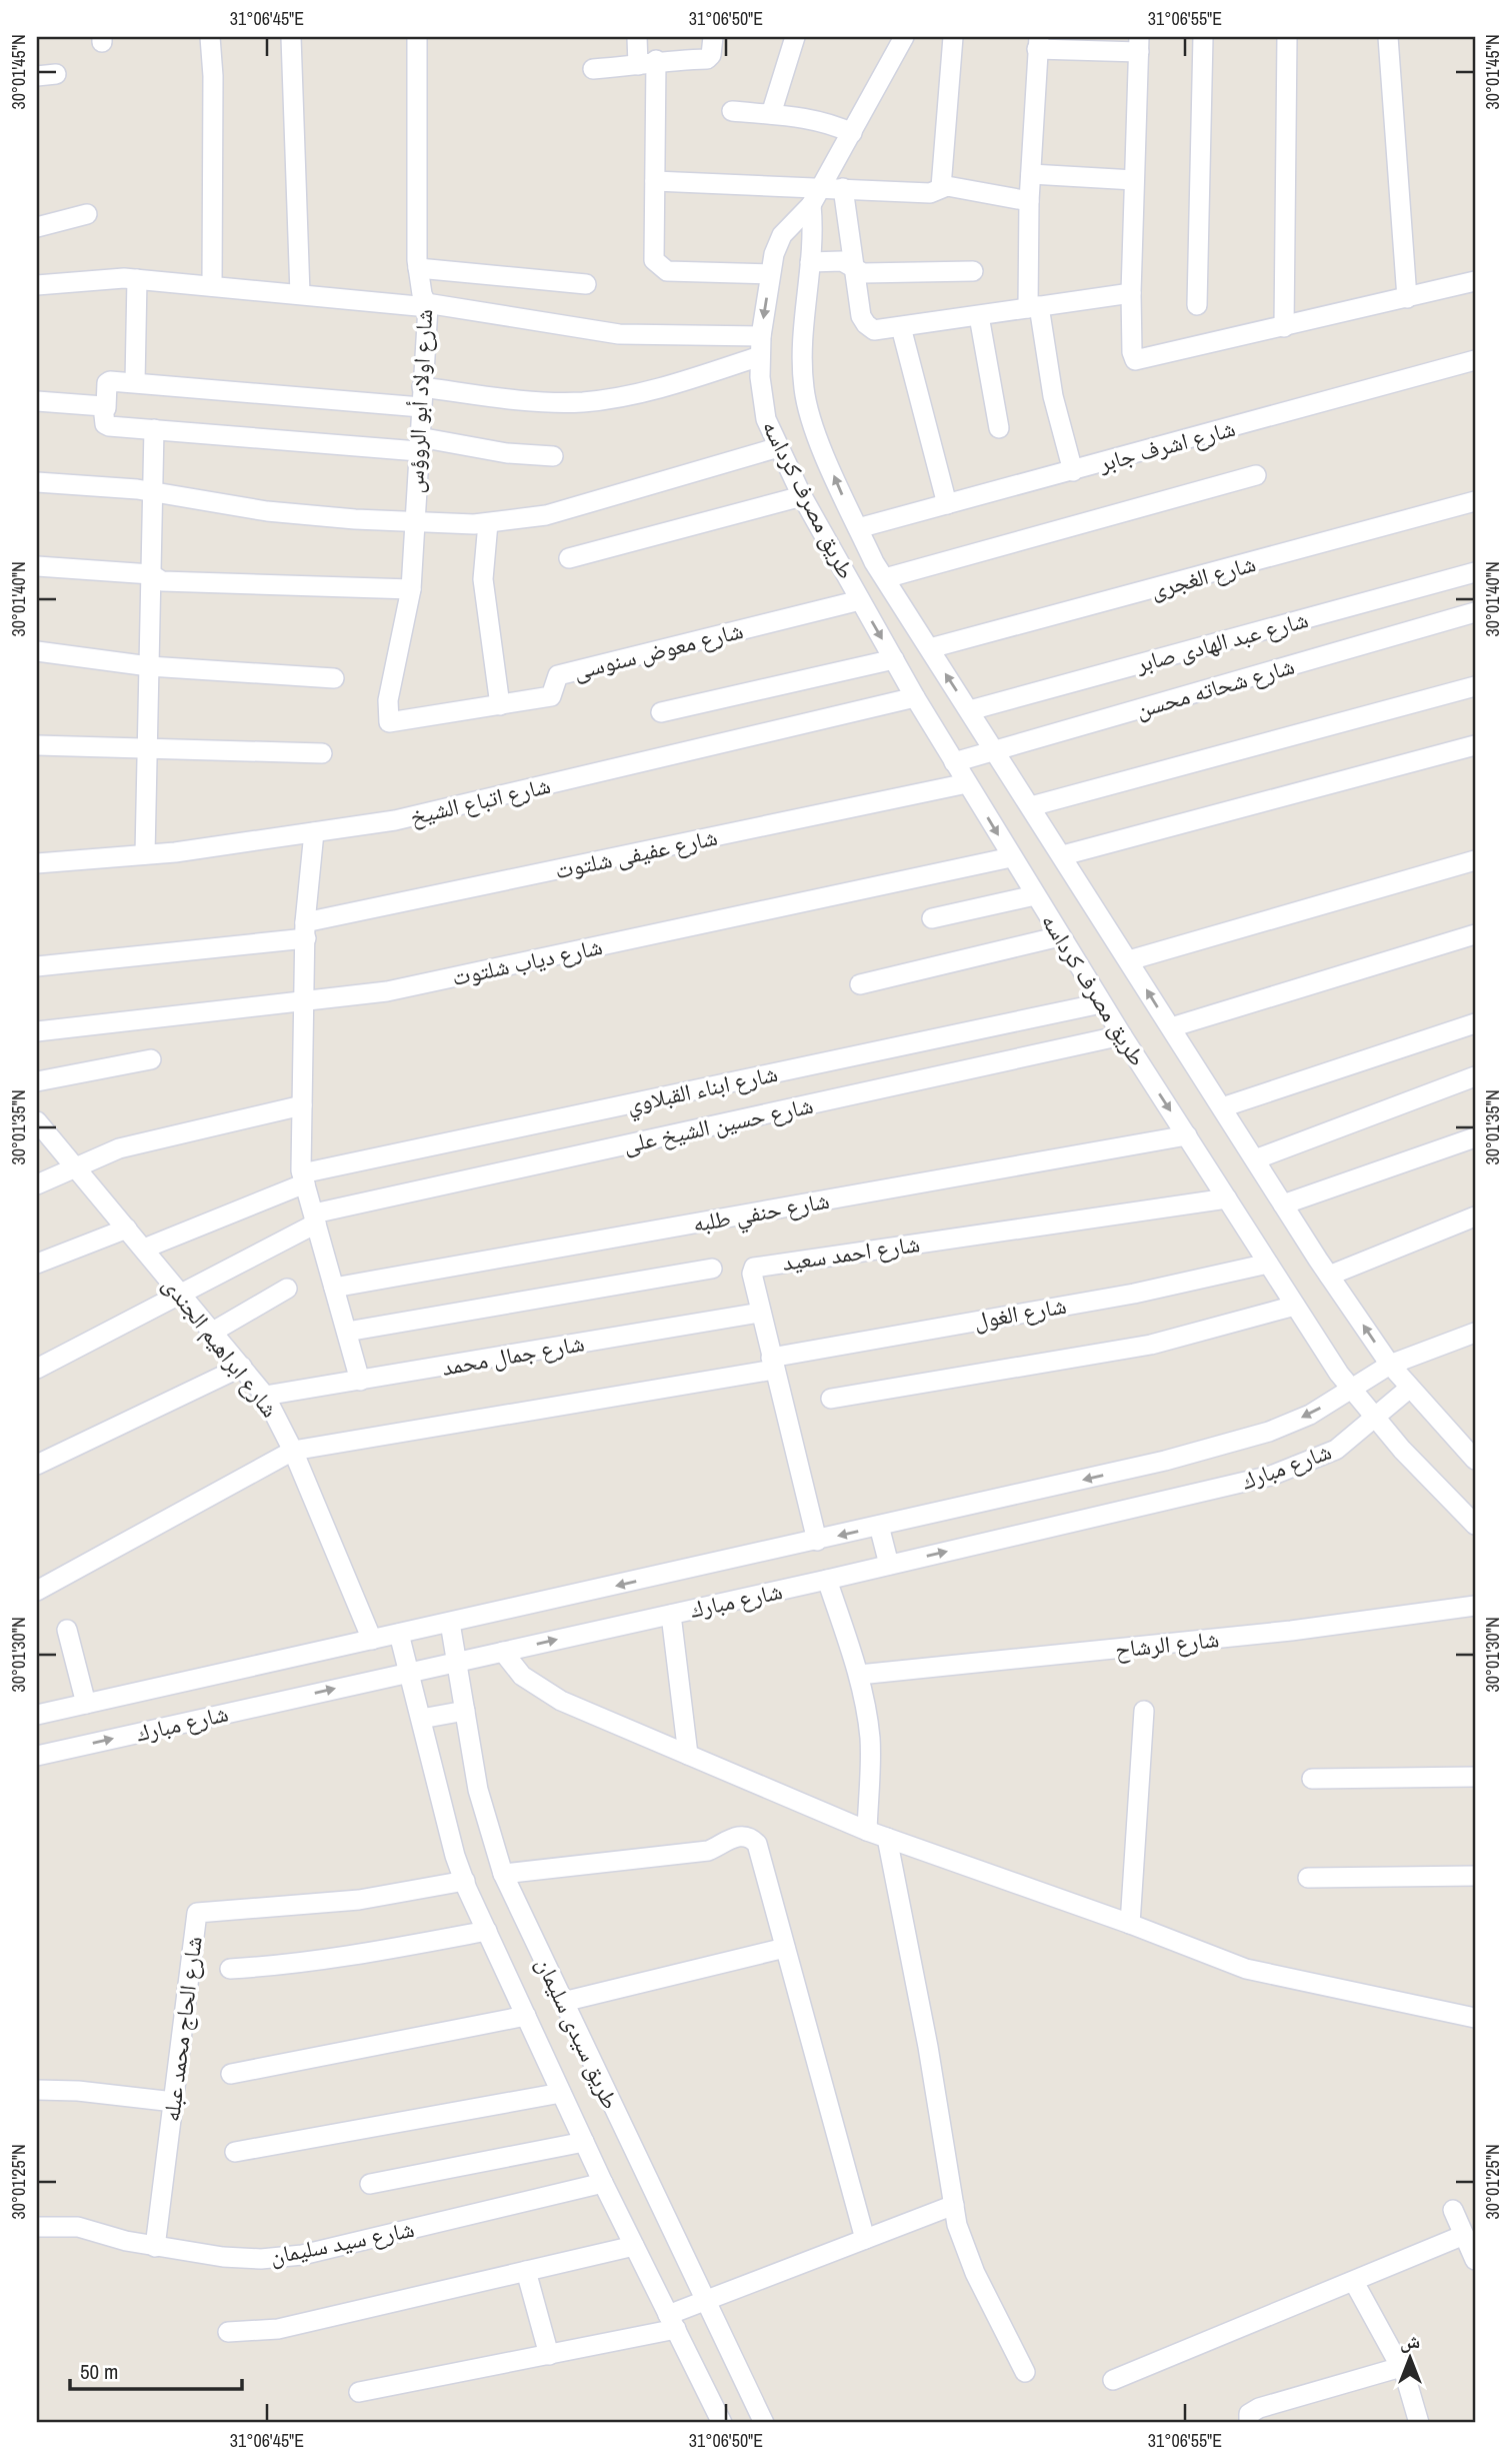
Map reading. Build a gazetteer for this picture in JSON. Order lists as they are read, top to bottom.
{
  "streets": {
    "street": [
      "شارع اولاد أبو الروؤس",
      "شارع اشرف جابر",
      "طريق مصرف كرداسه",
      "شارع الغجرى",
      "شارع عبد الهادى صابر",
      "شارع معوض سنوسى",
      "شارع شحاته محسن",
      "شارع اتباع الشيخ",
      "شارع عفيفى شلتوت",
      "شارع دياب شلتوت",
      "شارع ابناء القبلاوي",
      "شارع حسين الشيخ على",
      "شارع حنفي طلبه",
      "شارع احمد سعيد",
      "شارع الغول",
      "شارع ابراهيم الجندى",
      "شارع جمال محمد",
      "شارع مبارك",
      "شارع الرشاح",
      "شارع الحاج محمد عبله",
      "طريق سيدى سليمان",
      "شارع سيد سليمان"
    ]
  },
  "crossings": [
    ["شارع اولاد أبو الروؤس", "شارع معوض سنوسى"],
    ["شارع اشرف جابر", "طريق مصرف كرداسه"],
    ["طريق مصرف كرداسه", "شارع الغجرى"],
    ["طريق مصرف كرداسه", "شارع عبد الهادى صابر"],
    ["طريق مصرف كرداسه", "شارع معوض سنوسى"],
    ["طريق مصرف كرداسه", "شارع شحاته محسن"],
    ["طريق مصرف كرداسه", "شارع اتباع الشيخ"],
    ["طريق مصرف كرداسه", "شارع عفيفى شلتوت"],
    ["طريق مصرف كرداسه", "شارع دياب شلتوت"],
    ["طريق مصرف كرداسه", "شارع ابناء القبلاوي"],
    ["طريق مصرف كرداسه", "شارع حسين الشيخ على"],
    ["طريق مصرف كرداسه", "شارع حنفي طلبه"],
    ["طريق مصرف كرداسه", "شارع احمد سعيد"],
    ["طريق مصرف كرداسه", "شارع الغول"],
    ["طريق مصرف كرداسه", "شارع مبارك"],
    ["شارع ابناء القبلاوي", "شارع ابراهيم الجندى"],
    ["شارع حسين الشيخ على", "شارع ابراهيم الجندى"],
    ["شارع احمد سعيد", "شارع الغول"],
    ["شارع احمد سعيد", "شارع جمال محمد"],
    ["شارع احمد سعيد", "شارع مبارك"],
    ["شارع الغول", "شارع ابراهيم الجندى"],
    ["شارع ابراهيم الجندى", "شارع جمال محمد"],
    ["شارع ابراهيم الجندى", "شارع مبارك"],
    ["شارع مبارك", "طريق سيدى سليمان"],
    ["شارع الحاج محمد عبله", "طريق سيدى سليمان"],
    ["شارع الحاج محمد عبله", "شارع سيد سليمان"],
    ["طريق سيدى سليمان", "شارع سيد سليمان"]
  ],
  "scale_bar": "50 m",
  "north": "top",
  "coordinates": [
    "31°06'45\"E",
    "31°06'50\"E",
    "31°06'55\"E",
    "30°01'45\"N",
    "30°01'40\"N",
    "30°01'35\"N",
    "30°01'30\"N",
    "30°01'25\"N"
  ]
}
